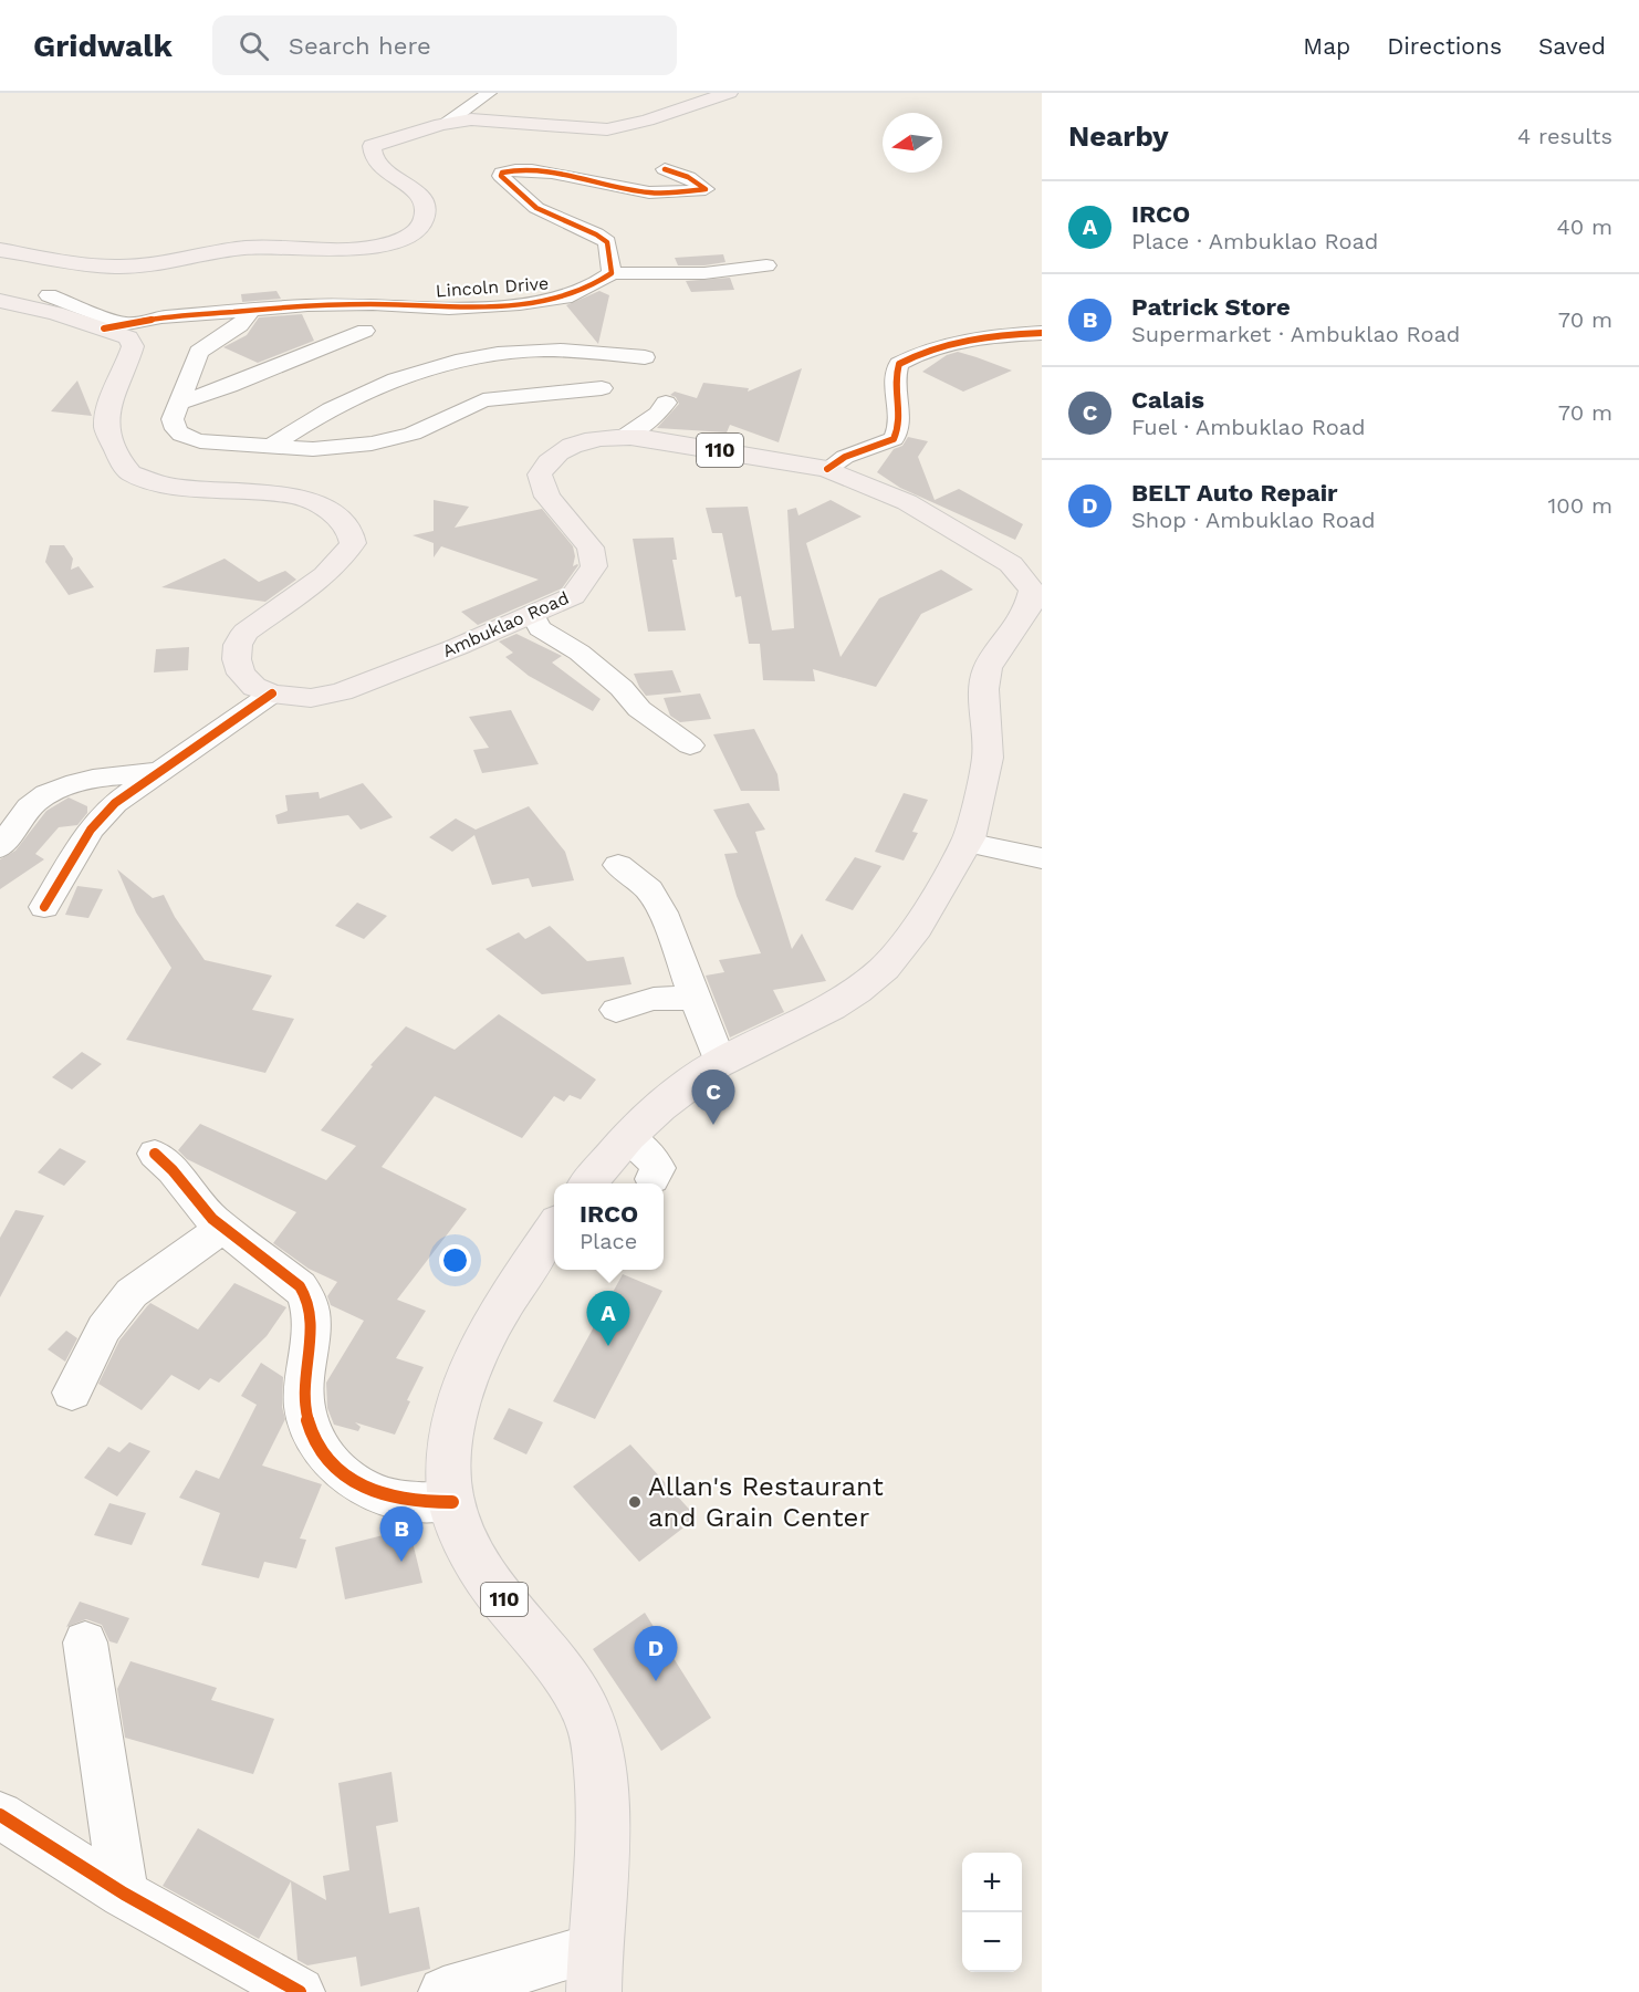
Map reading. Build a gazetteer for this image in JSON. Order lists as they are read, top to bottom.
{
  "streets": {
    "main road": ["110", "Ambuklao Road"],
    "street": ["Lincoln Drive"]
  },
  "crossings": [
    ["Lincoln Drive", "Ambuklao Road"]
  ],
  "places": ["Allan's Restaurant and Grain Center"],
  "north": "left",
  "page": {
    "header": "Gridwalk",
    "search": "Search here",
    "nav": ["Map", "Directions", "Saved"],
    "heading": ["Nearby", "4 results"],
    "list": [
      {
        "mark": "A",
        "name": "IRCO",
        "note": "Place · Ambuklao Road",
        "value": "40 m"
      },
      {
        "mark": "B",
        "name": "Patrick Store",
        "note": "Supermarket · Ambuklao Road",
        "value": "70 m"
      },
      {
        "mark": "C",
        "name": "Calais",
        "note": "Fuel · Ambuklao Road",
        "value": "70 m"
      },
      {
        "mark": "D",
        "name": "BELT Auto Repair",
        "note": "Shop · Ambuklao Road",
        "value": "100 m"
      }
    ],
    "pins": [
      "C",
      "A",
      "B",
      "D"
    ],
    "popup": ["IRCO", "Place"],
    "map_buttons": ["+", "−"]
  }
}
